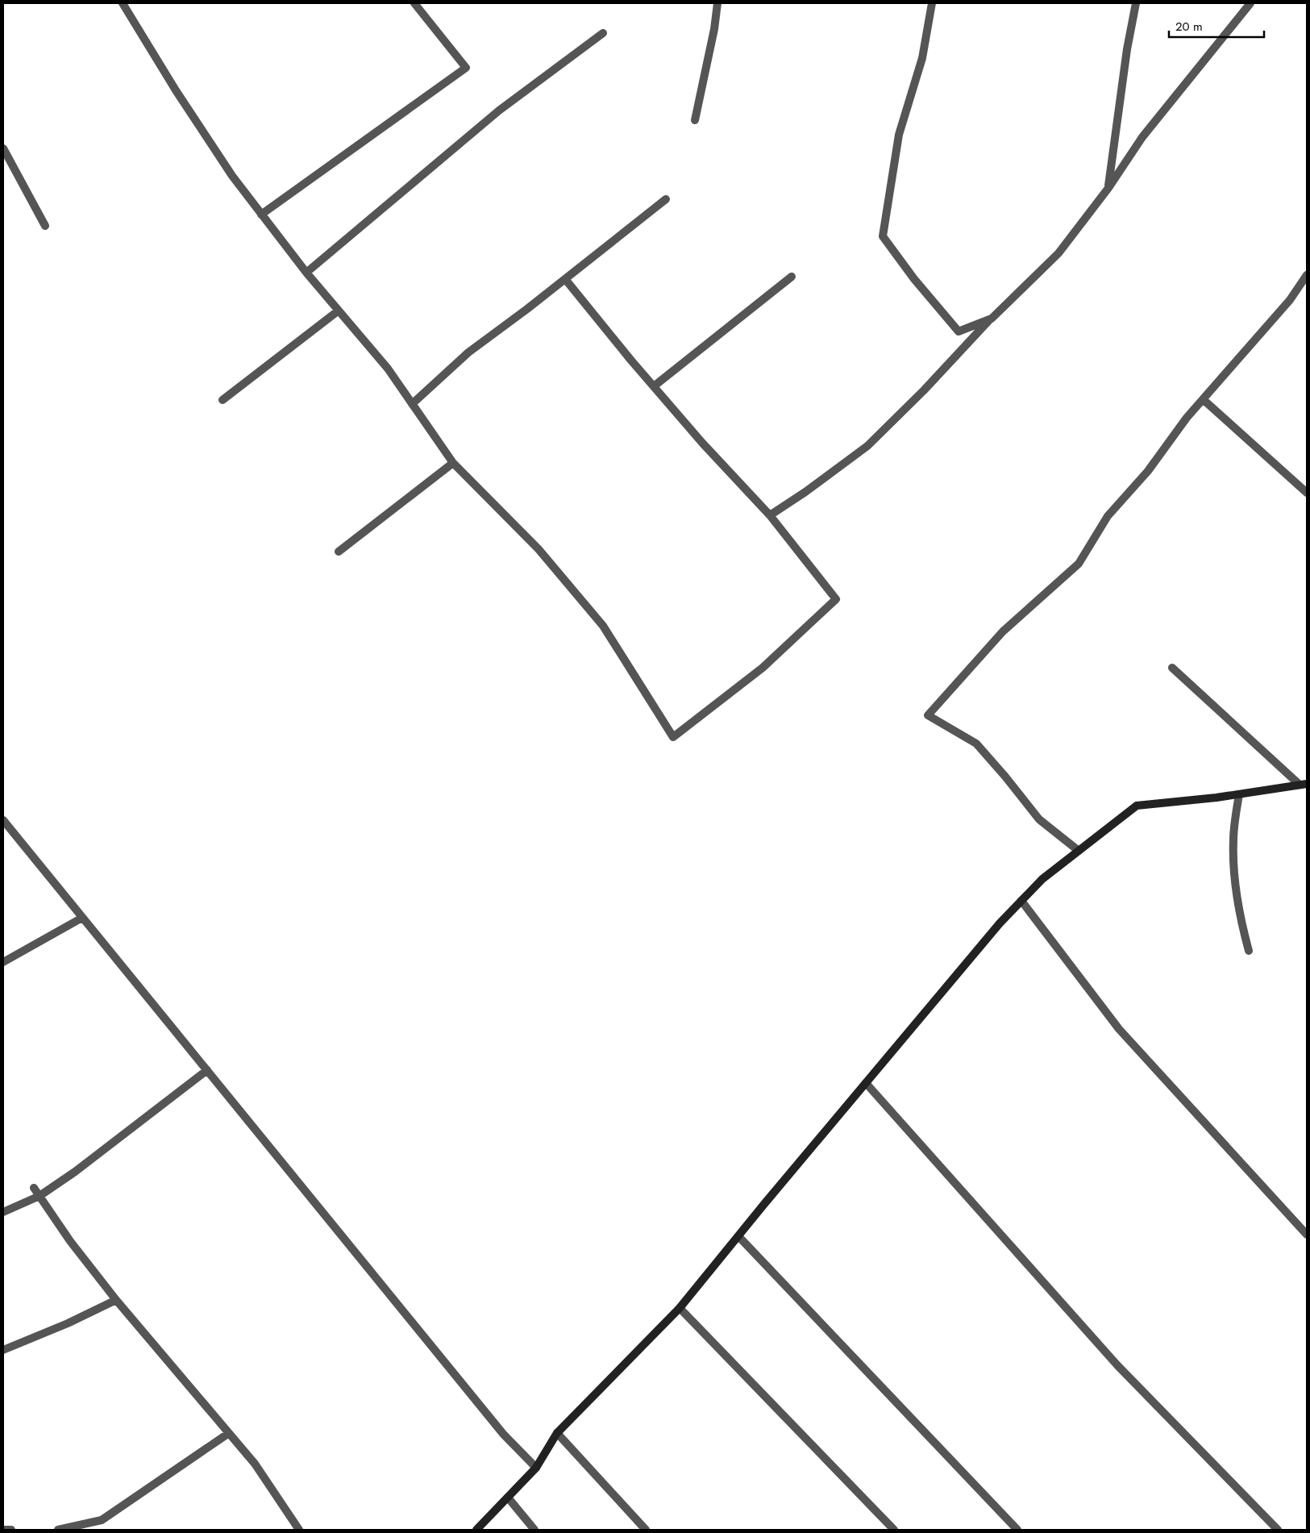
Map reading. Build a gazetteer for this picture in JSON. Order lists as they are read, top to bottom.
{
  "scale_bar": "20 m"
}
